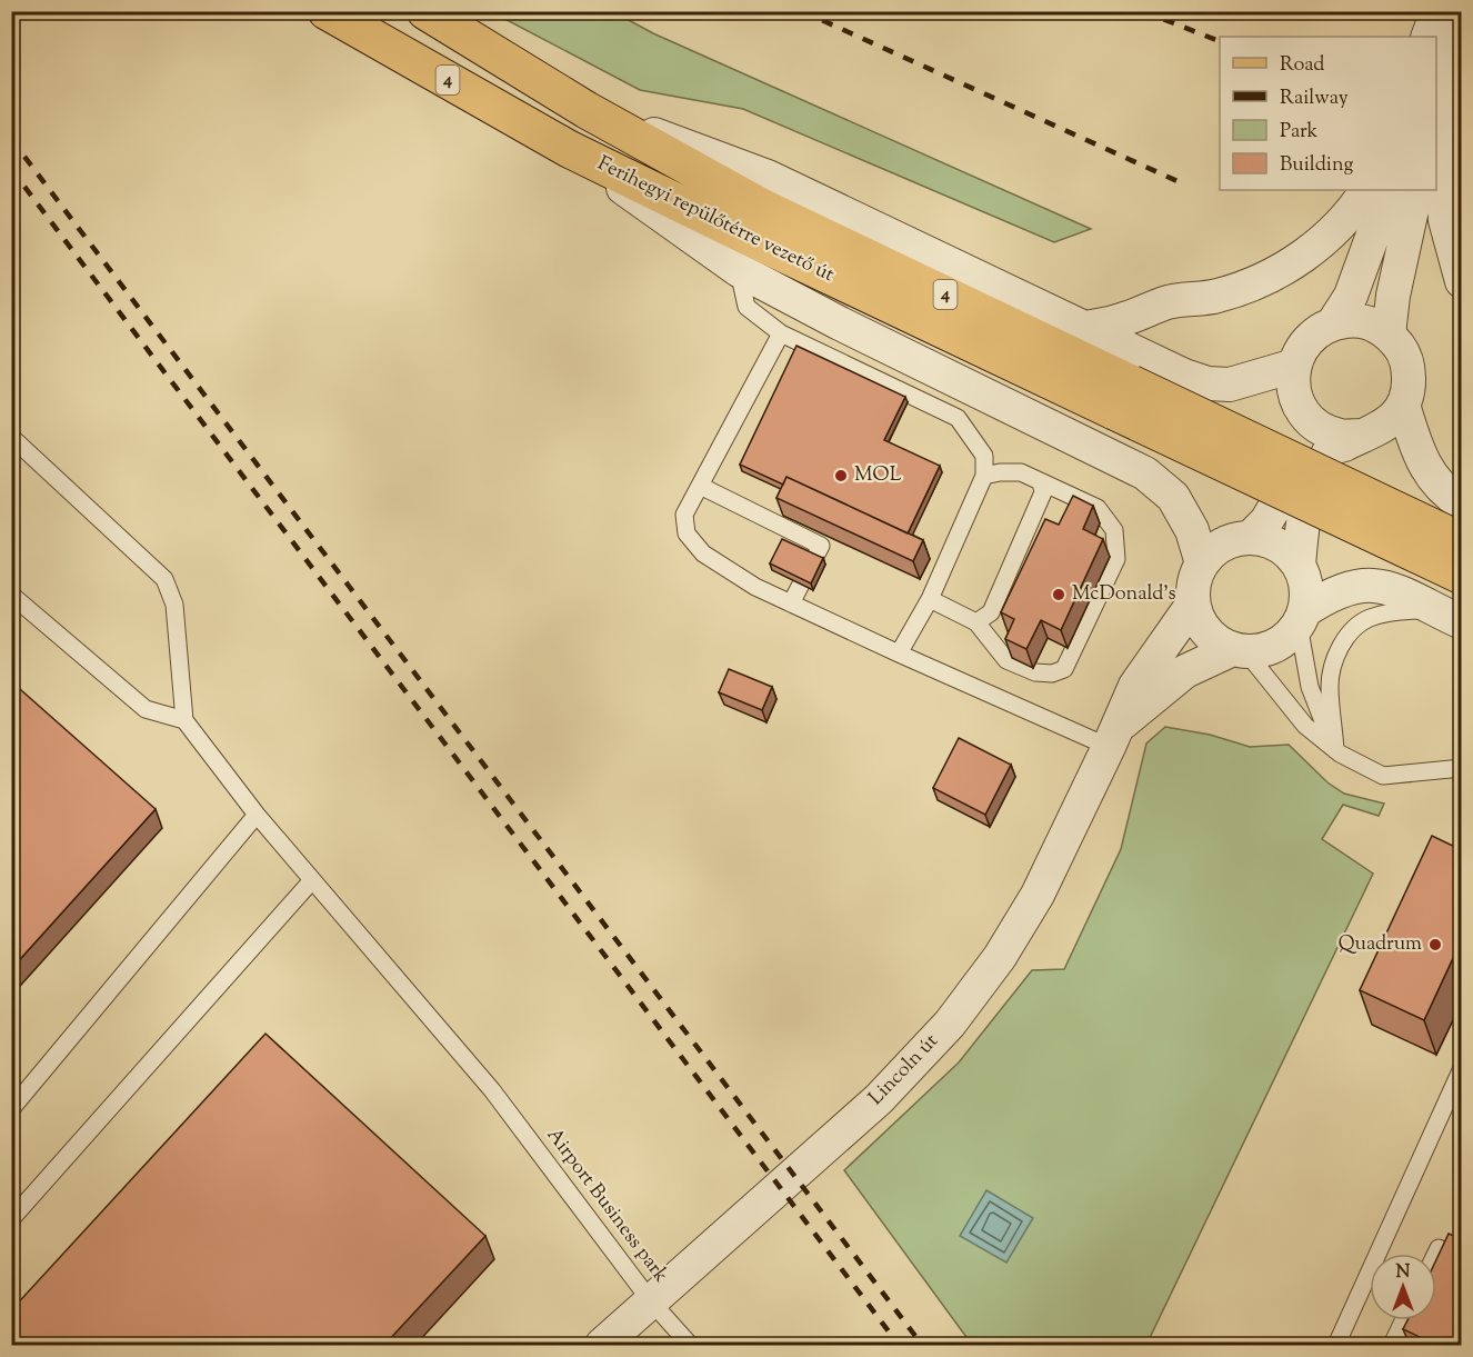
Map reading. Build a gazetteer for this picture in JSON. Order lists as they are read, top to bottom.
{
  "streets": {
    "main road": ["4", "Ferihegyi repülőtérre vezető út"],
    "street": ["Lincoln út"],
    "lane": ["Airport Business park"]
  },
  "crossings": [
    ["4", "Ferihegyi repülőtérre vezető út"],
    ["Lincoln út", "Airport Business park"]
  ],
  "places": ["MOL", "McDonald's", "Quadrum"],
  "legend": [
    "Road",
    "Railway",
    "Park",
    "Building"
  ],
  "north": "top"
}
